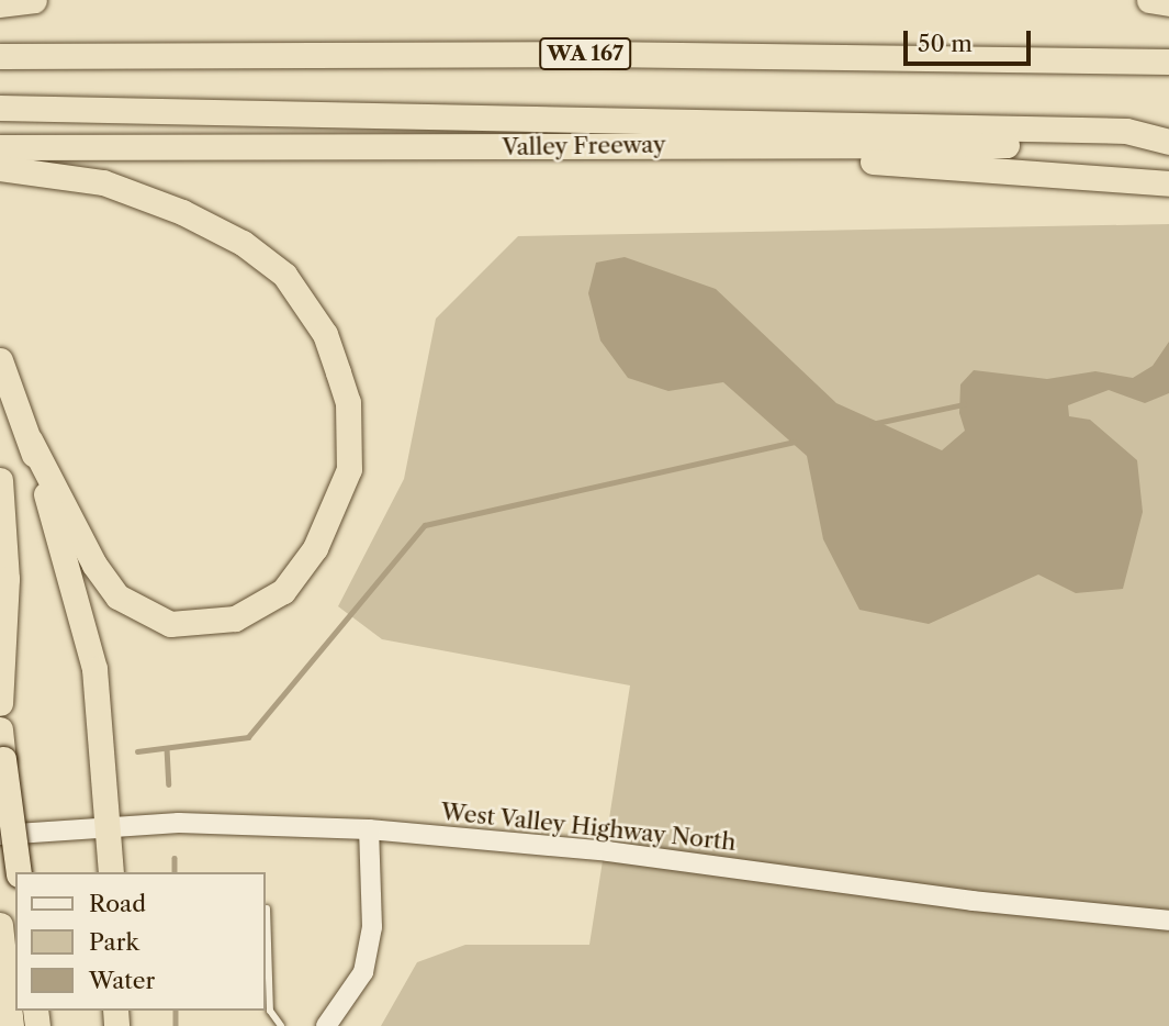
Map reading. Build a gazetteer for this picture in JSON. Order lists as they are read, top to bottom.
{
  "streets": {
    "highway": ["WA 167", "Valley Freeway"],
    "main road": ["West Valley Highway North"]
  },
  "legend": ["Road", "Park", "Water"],
  "scale_bar": "50 m"
}
